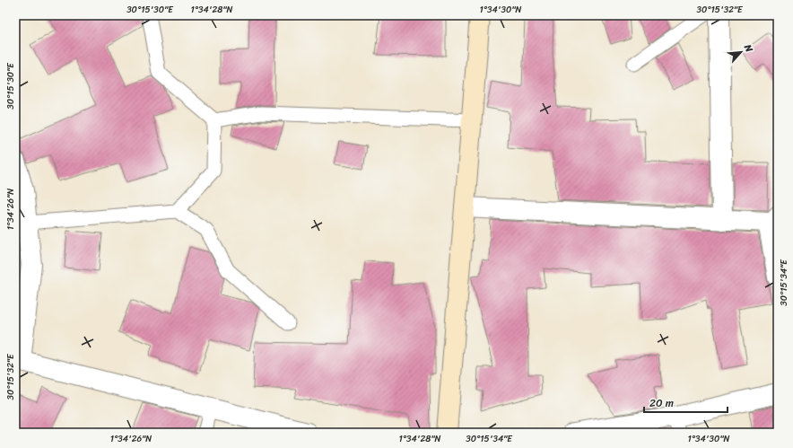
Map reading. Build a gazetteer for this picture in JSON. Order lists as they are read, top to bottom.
{
  "scale_bar": "20 m",
  "north": "top right",
  "coordinates": [
    "30°15'30\"E",
    "1°34'28\"N",
    "1°34'30\"N",
    "30°15'32\"E",
    "1°34'26\"N",
    "30°15'34\"E"
  ]
}
